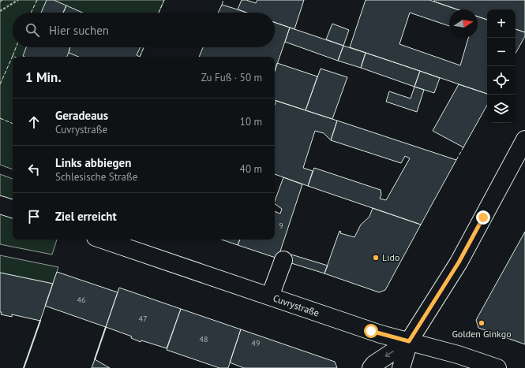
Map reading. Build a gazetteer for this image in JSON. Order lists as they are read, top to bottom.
{
  "streets": {
    "street": ["Cuvrystraße"]
  },
  "places": ["Lido", "Golden Ginkgo"],
  "house_numbers": [
    "9",
    "46",
    "47",
    "48",
    "49"
  ],
  "north": "right",
  "page": {
    "map_buttons": ["+", "−"],
    "search": "Hier suchen",
    "heading": ["1 Min.", "Zu Fuß · 50 m"],
    "list": [
      ["Geradeaus", "Cuvrystraße", "10 m"],
      ["Links abbiegen", "Schlesische Straße", "40 m"],
      "Ziel erreicht"
    ]
  }
}
